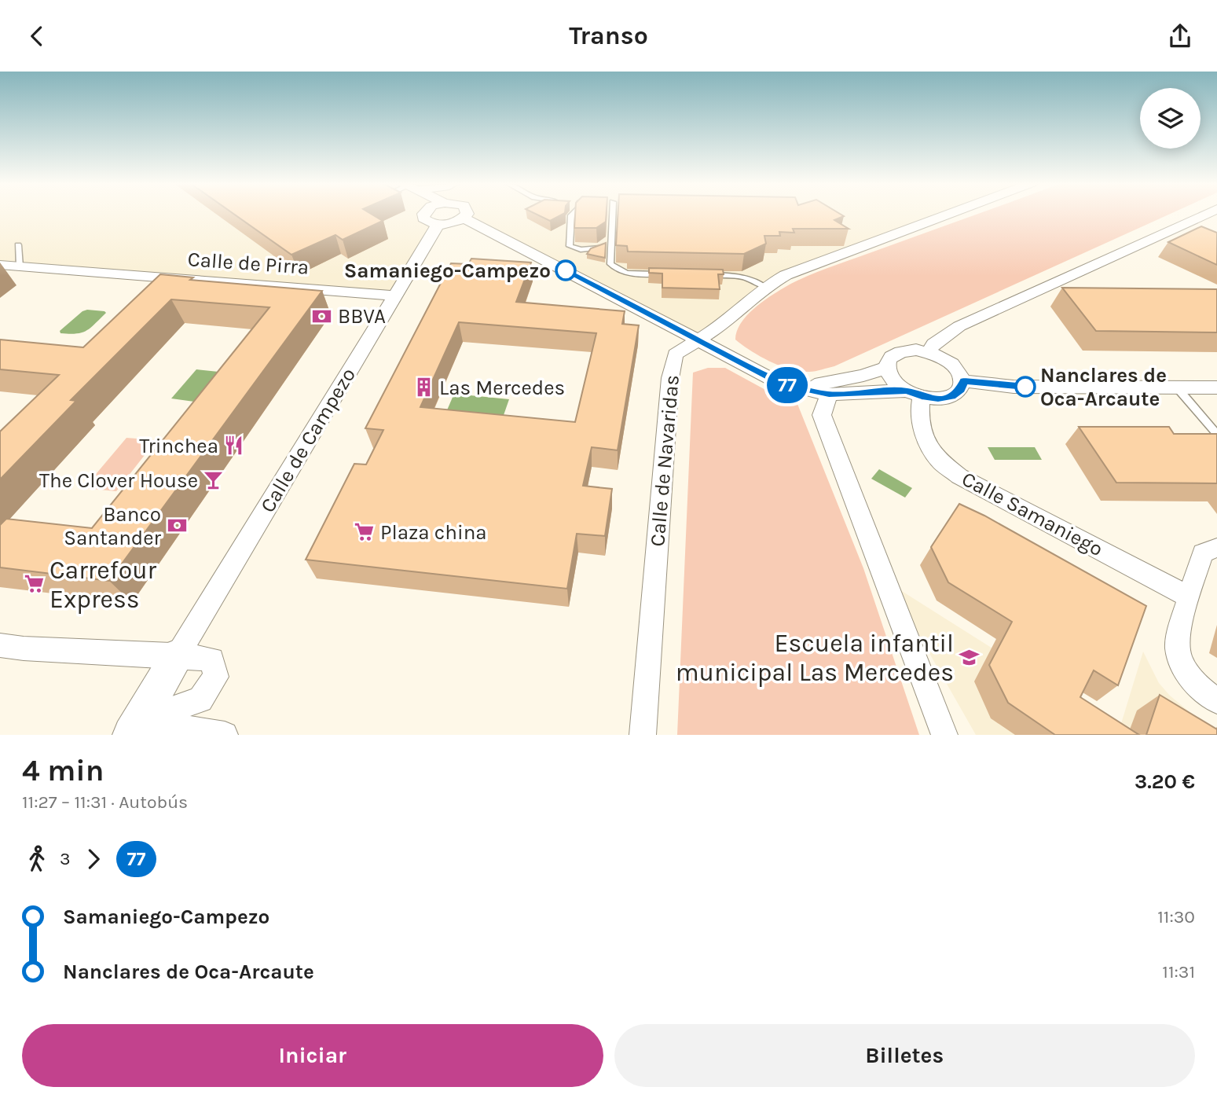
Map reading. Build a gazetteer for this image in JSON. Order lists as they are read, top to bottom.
{
  "streets": {
    "street": [
      "Calle de Pirra",
      "Calle de Campezo",
      "Calle de Navaridas",
      "Calle Samaniego"
    ]
  },
  "crossings": [
    ["Calle de Pirra", "Calle de Campezo"]
  ],
  "places": {
    "other": ["Samaniego-Campezo", "Nanclares de Oca-Arcaute"],
    "bank": ["BBVA", "Banco Santander"],
    "building": ["Las Mercedes"],
    "restaurant": ["Trinchea"],
    "bar": ["The Clover House"],
    "supermarket": ["Plaza china", "Carrefour Express"],
    "school or university": ["Escuela infantil municipal Las Mercedes"]
  },
  "lines": ["bus line 77"],
  "page": {
    "header": "Transo",
    "on_map": "77",
    "heading": ["4 min", "11:27 – 11:31 · Autobús", "3.20 €"],
    "legs": ["3", "77"],
    "list": [
      {
        "name": "Samaniego-Campezo",
        "value": "11:30"
      },
      {
        "name": "Nanclares de Oca-Arcaute",
        "value": "11:31"
      }
    ],
    "buttons": ["Iniciar", "Billetes"]
  }
}
